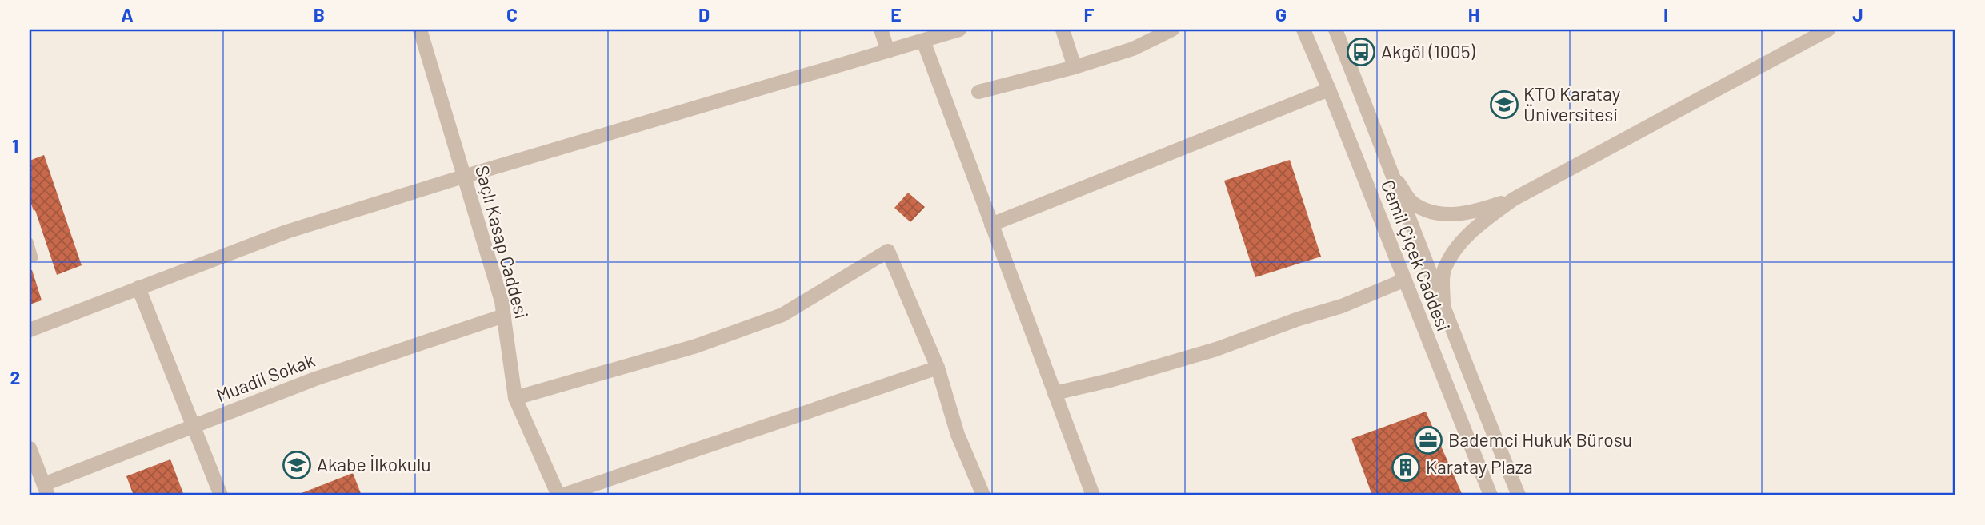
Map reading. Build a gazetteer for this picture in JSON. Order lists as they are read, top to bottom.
{
  "streets": {
    "street": ["Saçlı Kasap Caddesi", "Cemil Çiçek Caddesi", "Muadil Sokak"]
  },
  "crossings": [
    ["Saçlı Kasap Caddesi", "Muadil Sokak"]
  ],
  "places": {
    "bus stop": ["Akgöl (1005)"],
    "school or university": ["KTO Karatay Üniversitesi", "Akabe İlkokulu"],
    "office": ["Bademci Hukuk Bürosu"],
    "building": ["Karatay Plaza"]
  },
  "grid": {
    "columns": [
      "A",
      "B",
      "C",
      "D",
      "E",
      "F",
      "G",
      "H",
      "I",
      "J"
    ],
    "rows": ["1", "2"]
  }
}
